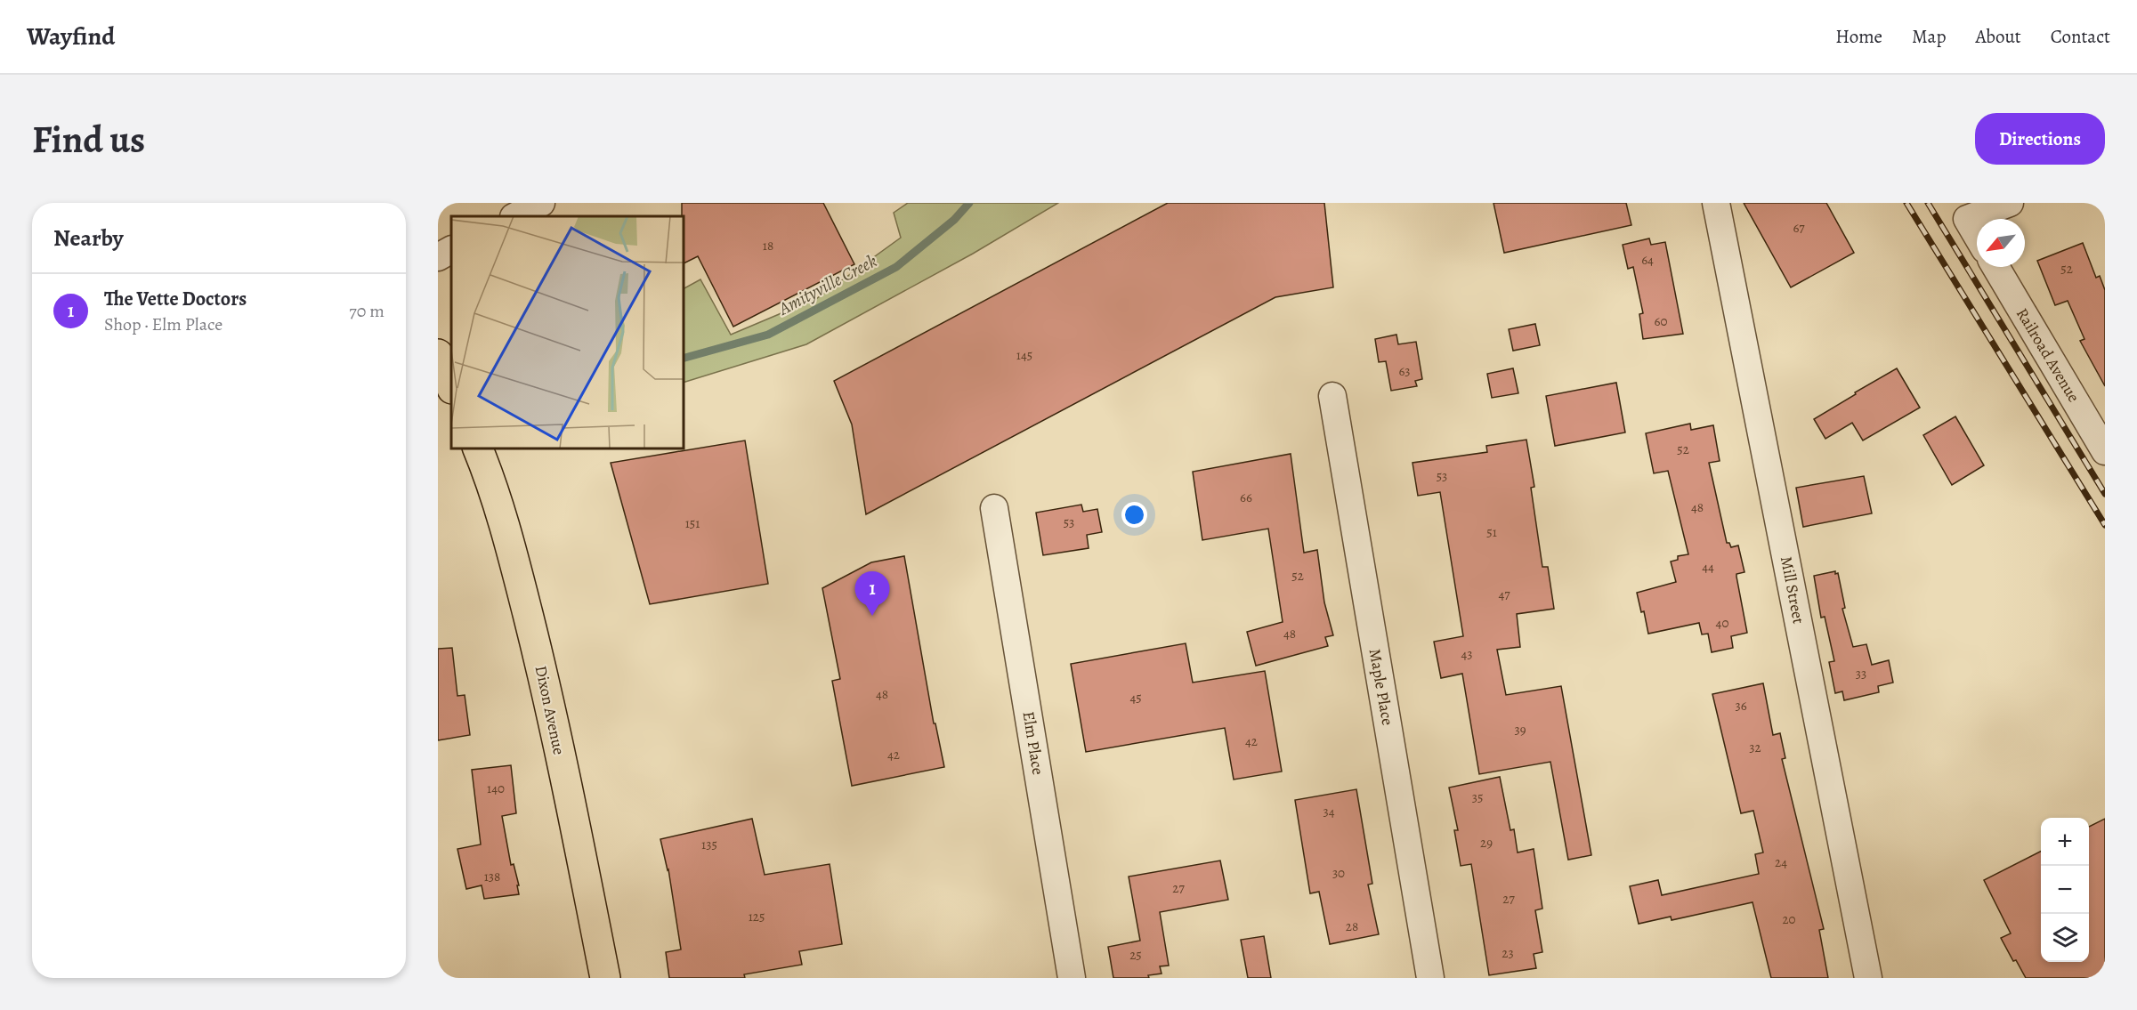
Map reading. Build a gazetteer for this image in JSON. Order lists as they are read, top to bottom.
{
  "streets": {
    "main road": ["Dixon Avenue"],
    "street": [
      "Railroad Avenue",
      "Mill Street",
      "Maple Place",
      "Elm Place"
    ]
  },
  "water": ["Amityville Creek"],
  "house_numbers": [
    "67",
    "18",
    "64",
    "52",
    "60",
    "145",
    "63",
    "52",
    "53",
    "66",
    "48",
    "53",
    "151",
    "51",
    "44",
    "52",
    "47",
    "40",
    "48",
    "43",
    "33",
    "48",
    "45",
    "36",
    "39",
    "42",
    "32",
    "42",
    "140",
    "35",
    "34",
    "29",
    "135",
    "24",
    "30",
    "138",
    "27",
    "27",
    "125",
    "20",
    "28",
    "23",
    "25"
  ],
  "north": "bottom left",
  "page": {
    "header": "Wayfind",
    "nav": [
      "Home",
      "Map",
      "About",
      "Contact"
    ],
    "buttons": "Directions",
    "title": "Find us",
    "heading": "Nearby",
    "list": [
      {
        "mark": "1",
        "name": "The Vette Doctors",
        "note": "Shop · Elm Place",
        "value": "70 m"
      }
    ],
    "pins": "1",
    "map_buttons": ["+", "−"]
  }
}
